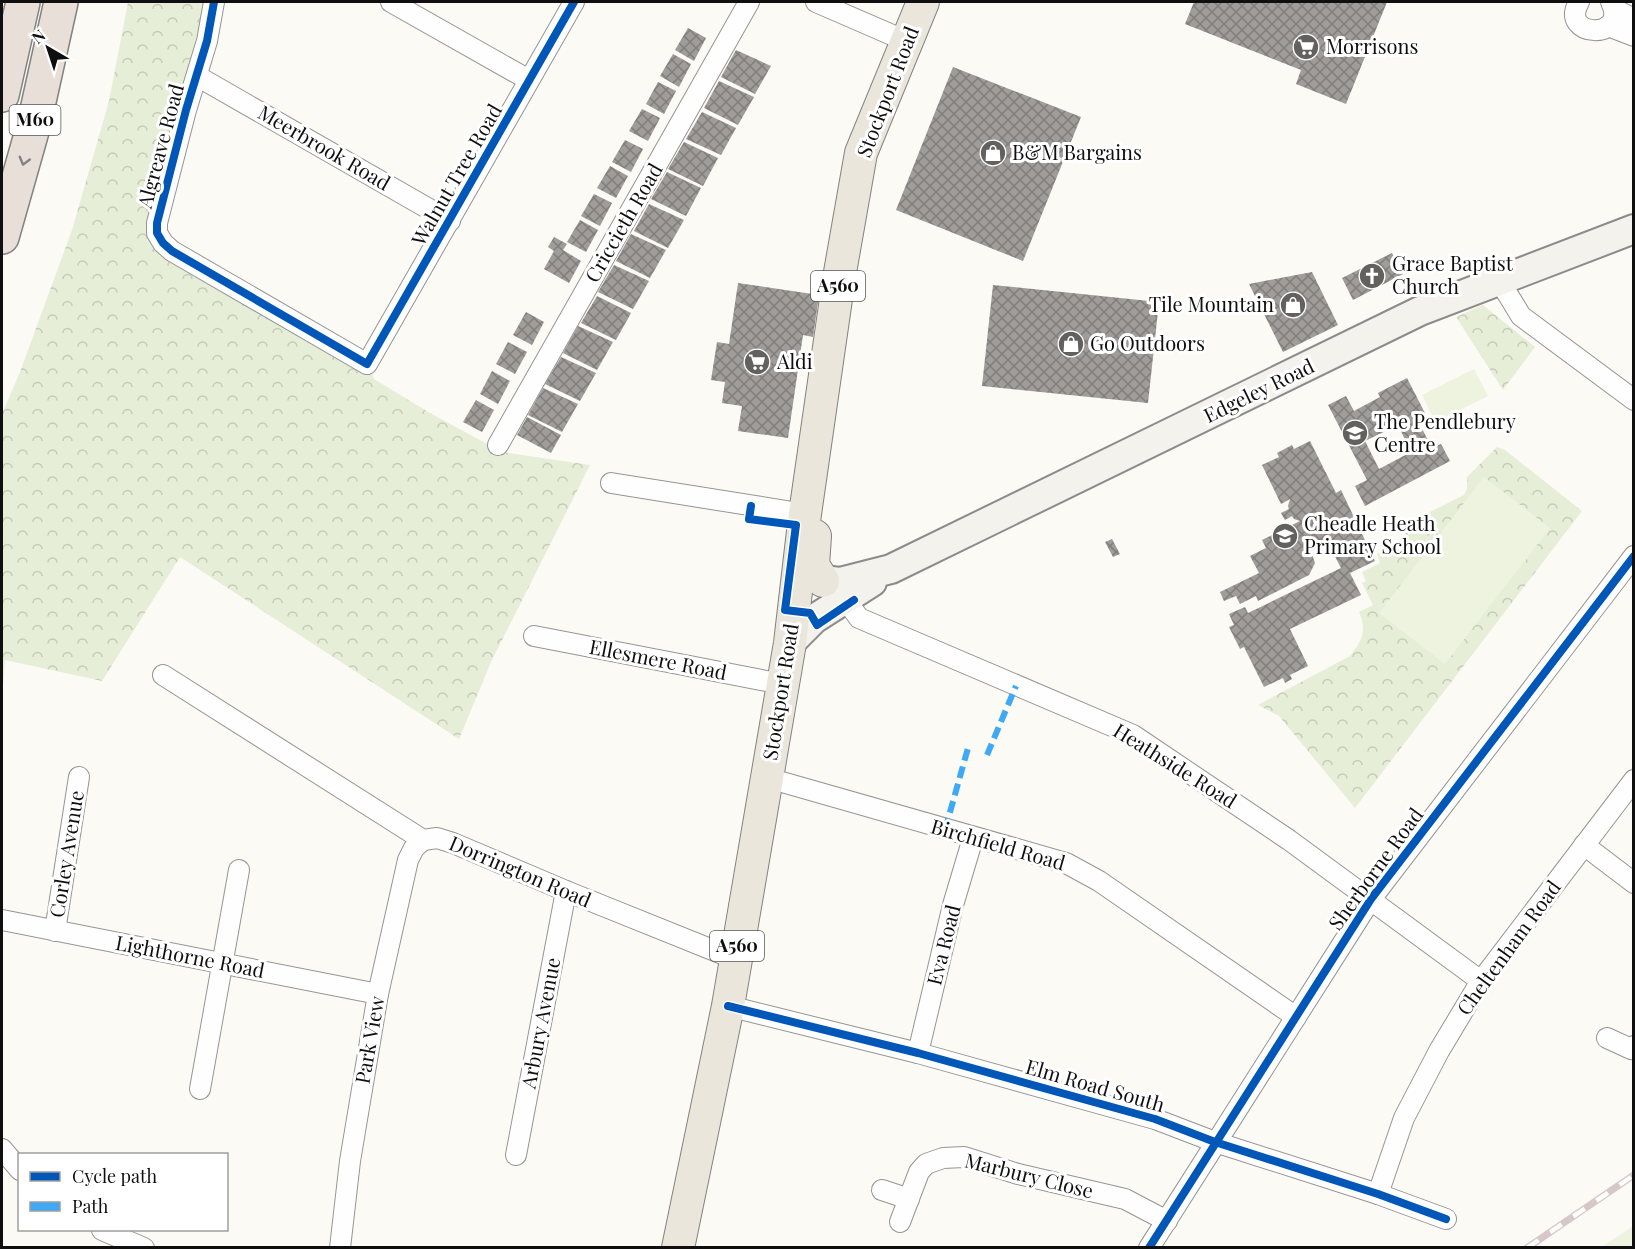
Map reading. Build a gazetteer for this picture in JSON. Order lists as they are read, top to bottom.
{
  "streets": {
    "highway": ["M60"],
    "main road": ["Stockport Road", "A560", "Edgeley Road"],
    "street": [
      "Algreave Road",
      "Meerbrook Road",
      "Walnut Tree Road",
      "Criccieth Road",
      "Ellesmere Road",
      "Heathside Road",
      "Birchfield Road",
      "Corley Avenue",
      "Sherborne Road",
      "Dorrington Road",
      "Eva Road",
      "Cheltenham Road",
      "Lighthorne Road",
      "Arbury Avenue",
      "Park View",
      "Elm Road South",
      "Marbury Close"
    ]
  },
  "crossings": [
    ["Stockport Road", "A560"],
    ["Stockport Road", "Edgeley Road"],
    ["Stockport Road", "Ellesmere Road"],
    ["Stockport Road", "Heathside Road"],
    ["Stockport Road", "Birchfield Road"],
    ["Stockport Road", "Dorrington Road"],
    ["Stockport Road", "Elm Road South"],
    ["Algreave Road", "Meerbrook Road"],
    ["Algreave Road", "Walnut Tree Road"],
    ["Meerbrook Road", "Walnut Tree Road"],
    ["A560", "Edgeley Road"],
    ["A560", "Heathside Road"],
    ["Edgeley Road", "Heathside Road"],
    ["Heathside Road", "Sherborne Road"],
    ["Heathside Road", "Cheltenham Road"],
    ["Birchfield Road", "Sherborne Road"],
    ["Birchfield Road", "Eva Road"],
    ["Corley Avenue", "Lighthorne Road"],
    ["Sherborne Road", "Elm Road South"],
    ["Sherborne Road", "Marbury Close"],
    ["Dorrington Road", "Arbury Avenue"],
    ["Dorrington Road", "Park View"],
    ["Eva Road", "Elm Road South"],
    ["Cheltenham Road", "Elm Road South"],
    ["Lighthorne Road", "Park View"]
  ],
  "places": {
    "supermarket": ["Morrisons", "Aldi"],
    "shop": ["B&M Bargains", "Tile Mountain", "Go Outdoors"],
    "church": ["Grace Baptist Church"],
    "school or university": ["The Pendlebury Centre", "Cheadle Heath Primary School"]
  },
  "legend": ["Cycle path", "Path"],
  "north": "top left"
}
